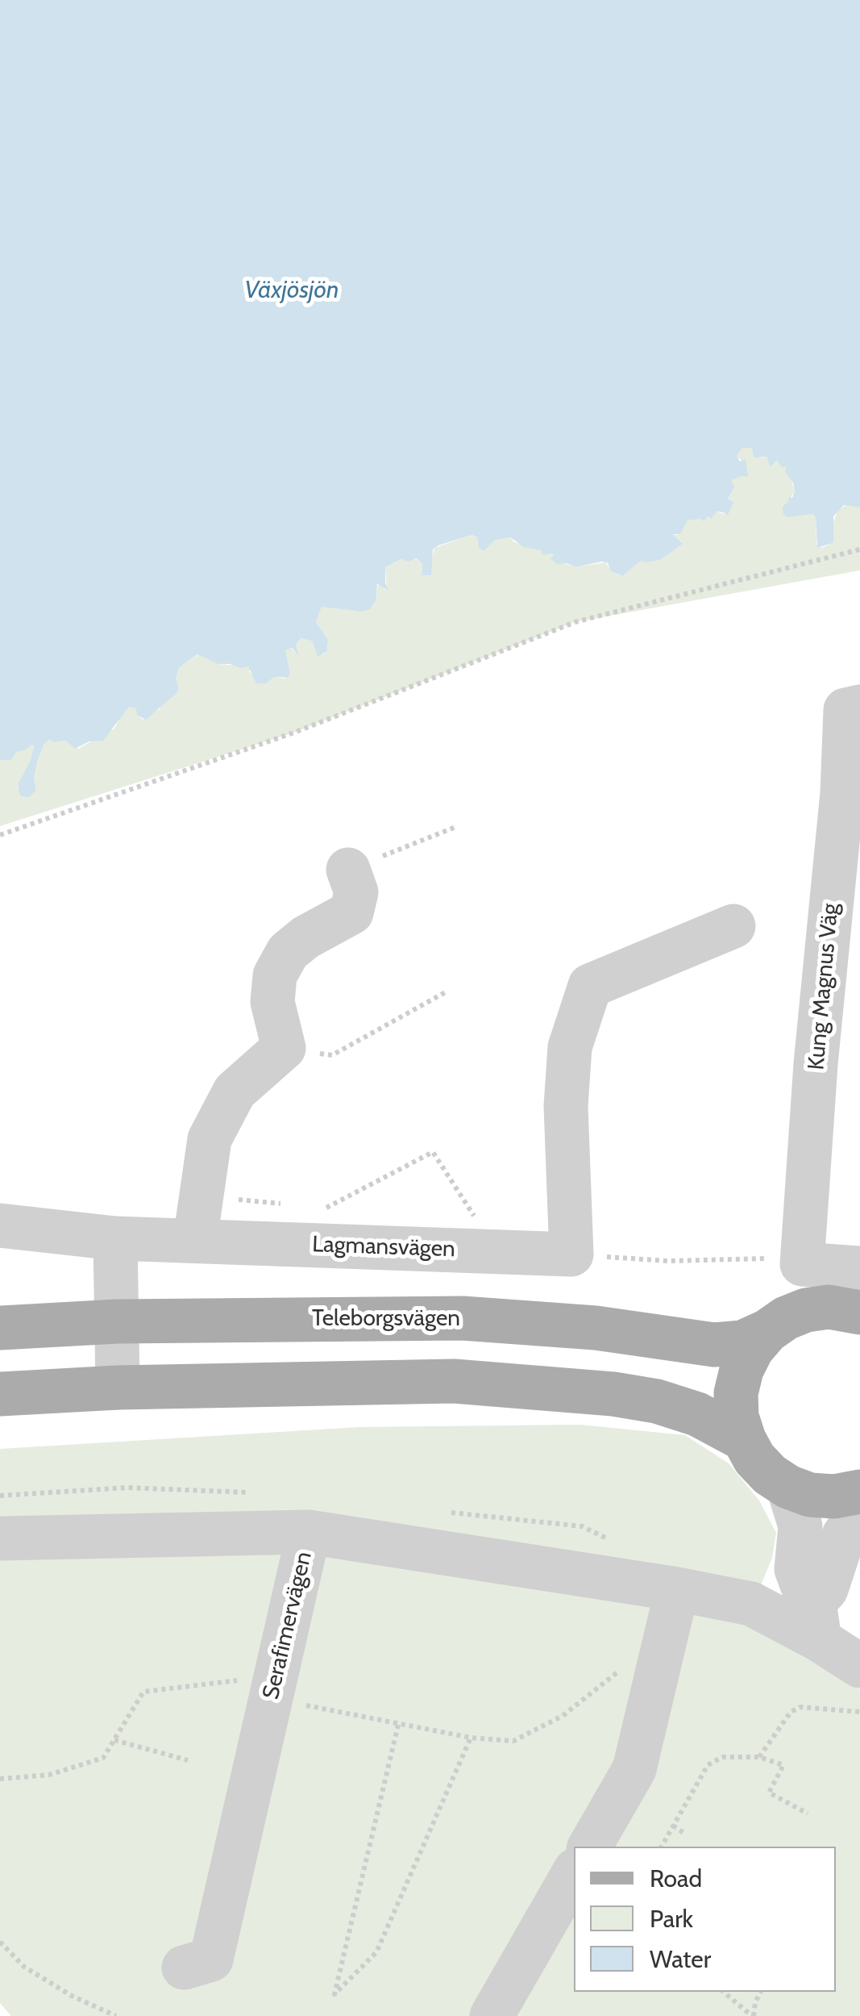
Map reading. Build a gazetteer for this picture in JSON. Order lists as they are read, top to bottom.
{
  "streets": {
    "main road": ["Teleborgsvägen"],
    "street": ["Kung Magnus Väg", "Lagmansvägen", "Serafimervägen"]
  },
  "water": ["Växjösjön"],
  "legend": ["Road", "Park", "Water"]
}
